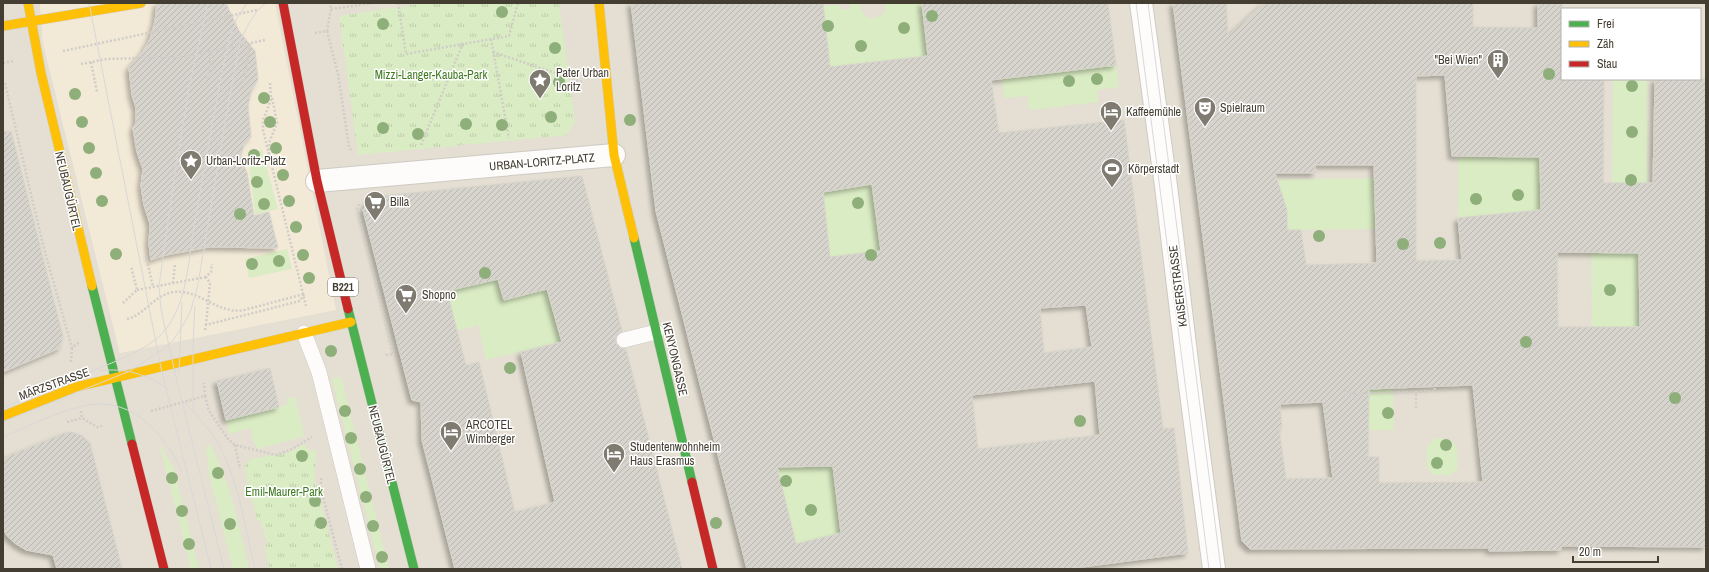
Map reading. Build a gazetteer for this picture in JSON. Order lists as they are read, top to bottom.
{
  "streets": {
    "main road": [
      "NEUBAUGÜRTEL",
      "B221",
      "KENYONGASSE",
      "MÄRZSTRASSE"
    ],
    "street": ["URBAN-LORITZ-PLATZ", "KAISERSTRASSE"]
  },
  "crossings": [
    ["URBAN-LORITZ-PLATZ", "NEUBAUGÜRTEL"],
    ["URBAN-LORITZ-PLATZ", "KENYONGASSE"],
    ["NEUBAUGÜRTEL", "MÄRZSTRASSE"]
  ],
  "parks": ["Mizzi-Langer-Kauba-Park", "Emil-Maurer-Park"],
  "places": {
    "building": ["\"Bei Wien\""],
    "place": ["Pater Urban Loritz", "Urban-Loritz-Platz"],
    "theatre": ["Spielraum"],
    "hotel": ["Kaffeemühle", "ARCOTEL Wimberger", "Studentenwohnheim Haus Erasmus"],
    "sports": ["Körperstadt"],
    "supermarket": ["Billa", "Shopno"]
  },
  "legend": ["Frei", "Zäh", "Stau"],
  "scale_bar": "20 m"
}
